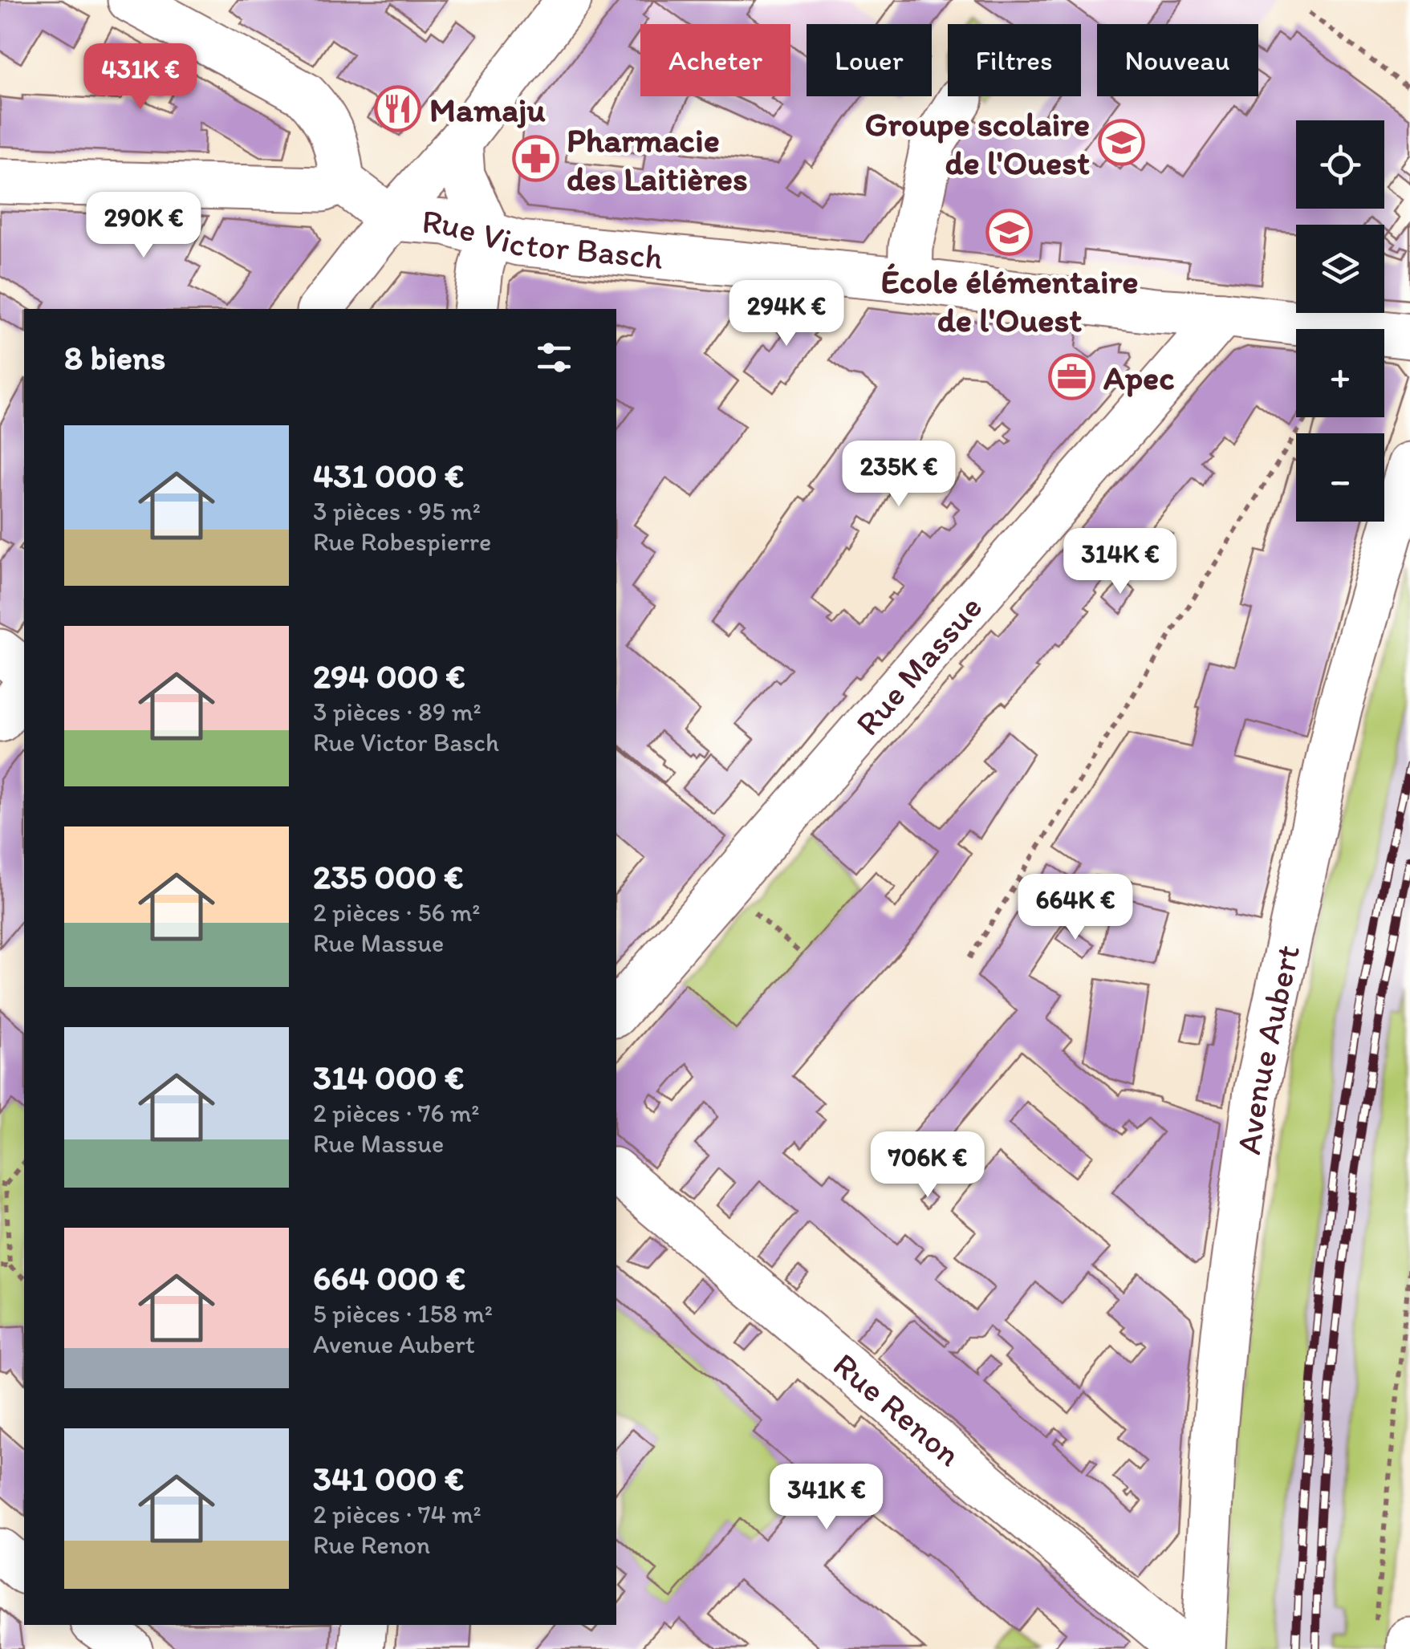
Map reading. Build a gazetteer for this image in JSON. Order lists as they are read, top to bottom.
{
  "streets": {
    "street": [
      "Rue Victor Basch",
      "Rue Massue",
      "Avenue Aubert",
      "Rue Renon"
    ]
  },
  "crossings": [
    ["Rue Victor Basch", "Rue Massue"]
  ],
  "places": {
    "restaurant": ["Mamaju"],
    "school or university": ["Groupe scolaire de l'Ouest", "École élémentaire de l'Ouest"],
    "pharmacy": ["Pharmacie des Laitières"],
    "office": ["Apec"]
  },
  "page": {
    "chip": [
      "Acheter",
      "Louer",
      "Filtres",
      "Nouveau"
    ],
    "price": [
      "431K €",
      "290K €",
      "294K €",
      "235K €",
      "314K €",
      "664K €",
      "706K €",
      "341K €"
    ],
    "map_buttons": ["+", "−"],
    "heading": "8 biens",
    "list": [
      {
        "name": "431 000 €",
        "note": "3 pièces · 95 m² · Rue Robespierre"
      },
      {
        "name": "294 000 €",
        "note": "3 pièces · 89 m² · Rue Victor Basch"
      },
      {
        "name": "235 000 €",
        "note": "2 pièces · 56 m² · Rue Massue"
      },
      {
        "name": "314 000 €",
        "note": "2 pièces · 76 m² · Rue Massue"
      },
      {
        "name": "664 000 €",
        "note": "5 pièces · 158 m² · Avenue Aubert"
      },
      {
        "name": "341 000 €",
        "note": "2 pièces · 74 m² · Rue Renon"
      }
    ]
  }
}
